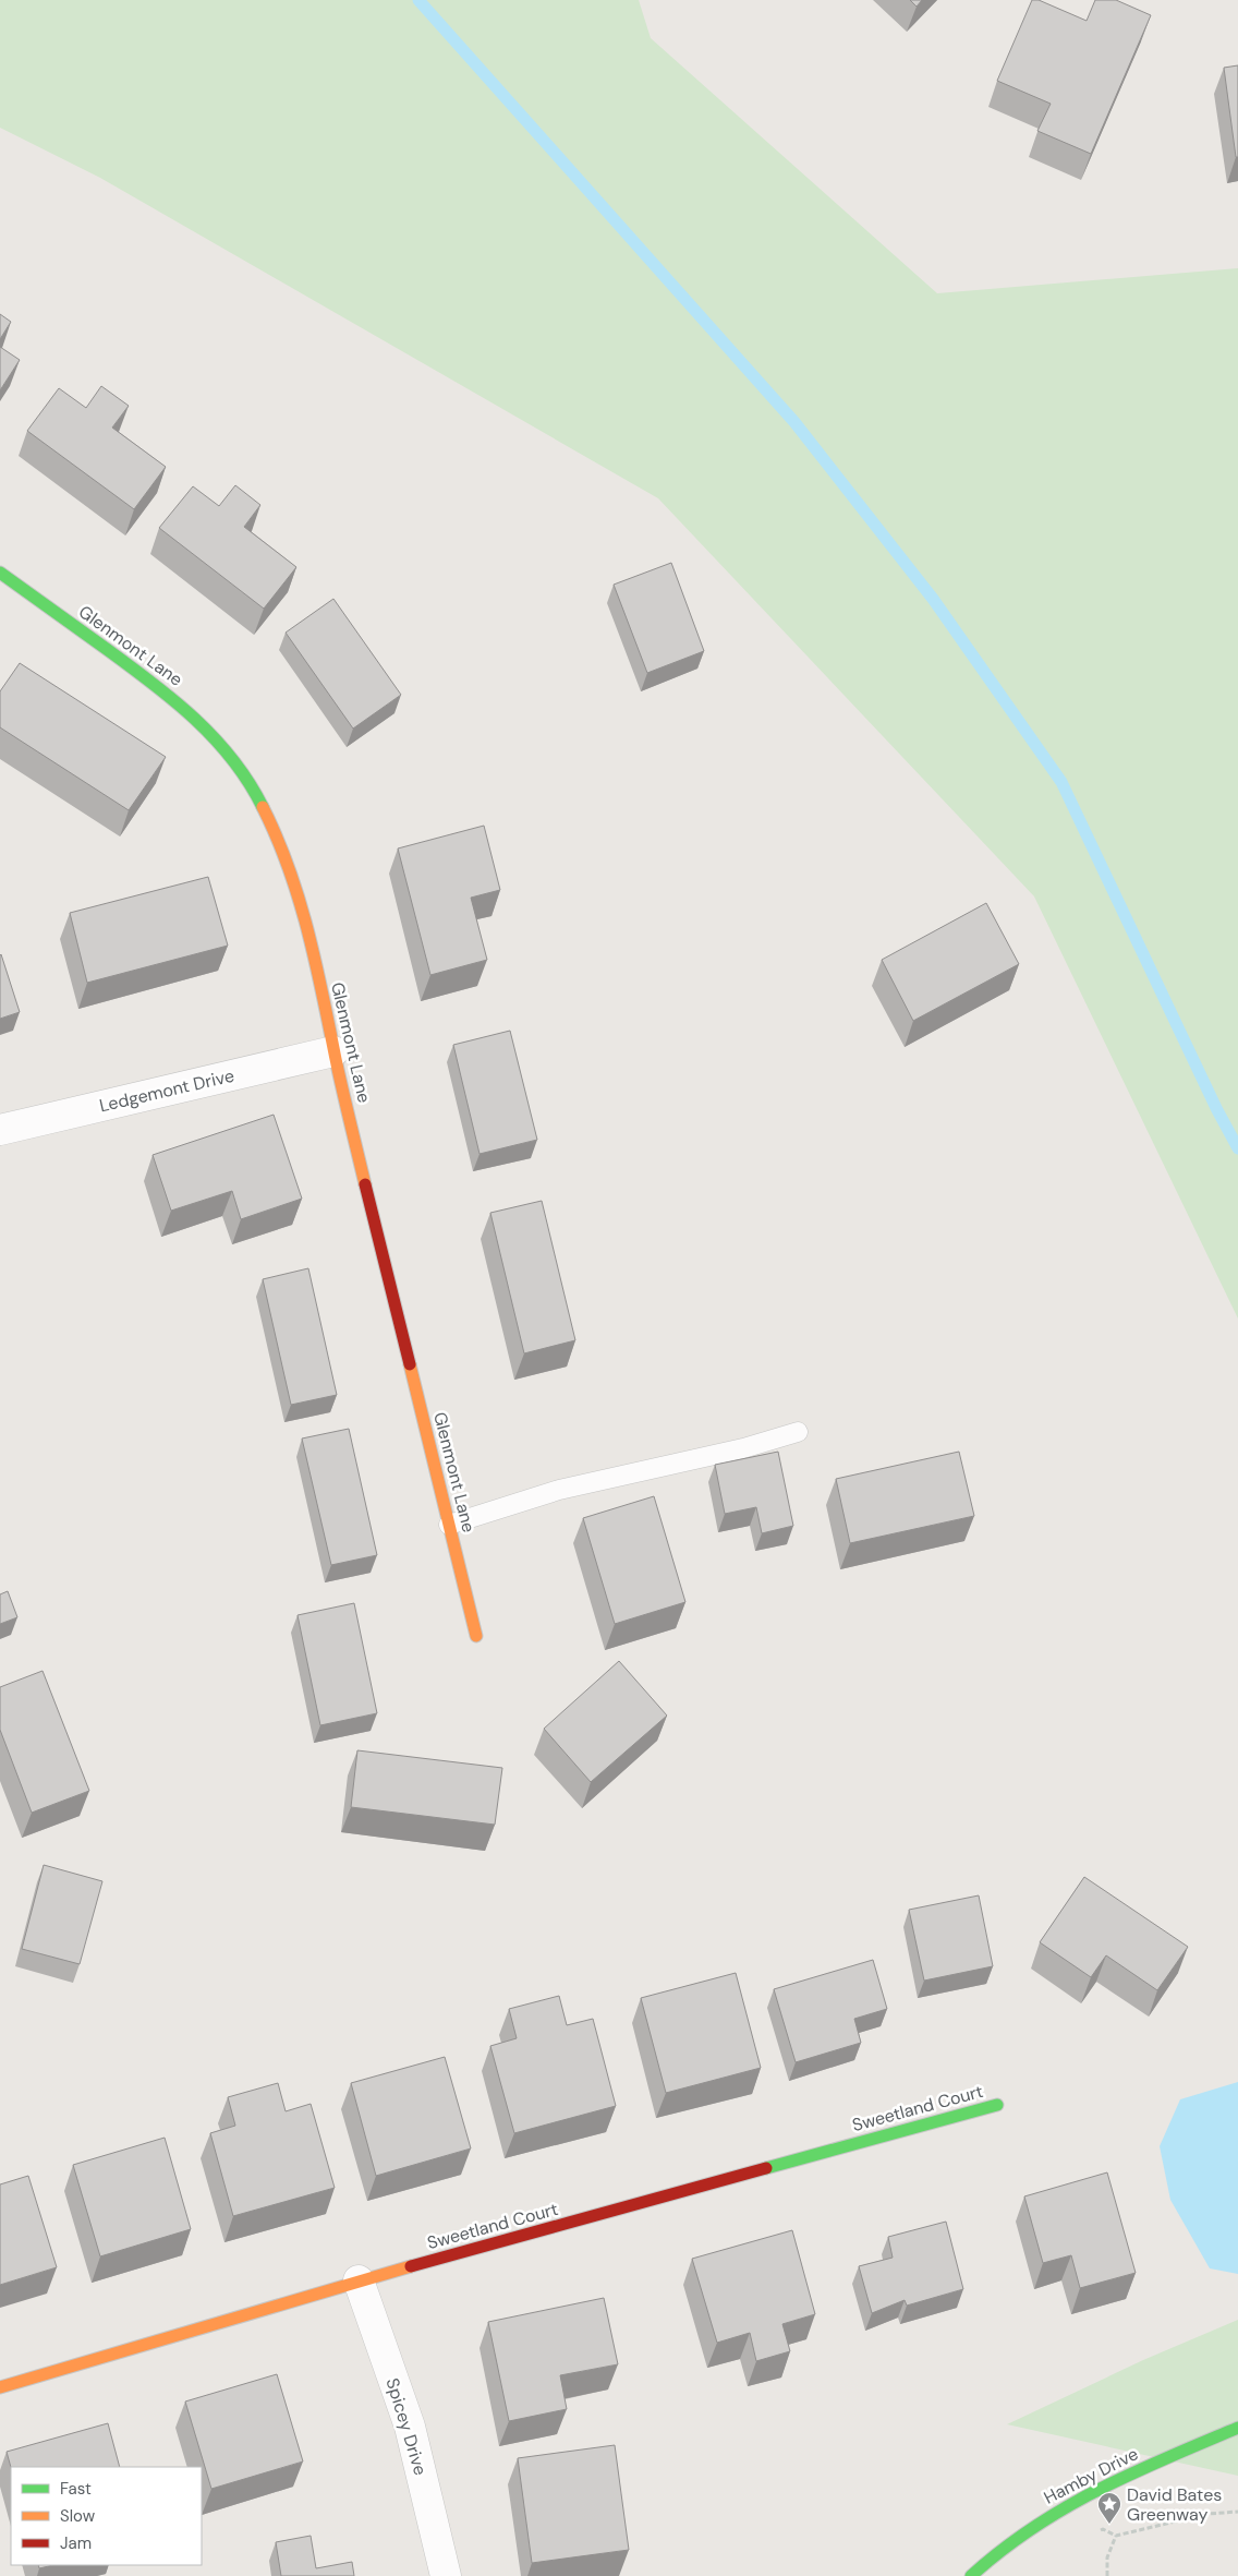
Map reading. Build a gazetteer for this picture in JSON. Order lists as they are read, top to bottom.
{
  "streets": {
    "street": [
      "Glenmont Lane",
      "Ledgemont Drive",
      "Sweetland Court",
      "Spicey Drive",
      "Hamby Drive"
    ]
  },
  "crossings": [
    ["Glenmont Lane", "Ledgemont Drive"],
    ["Sweetland Court", "Spicey Drive"]
  ],
  "places": {
    "place": ["David Bates Greenway"]
  },
  "legend": ["Fast", "Slow", "Jam"]
}
